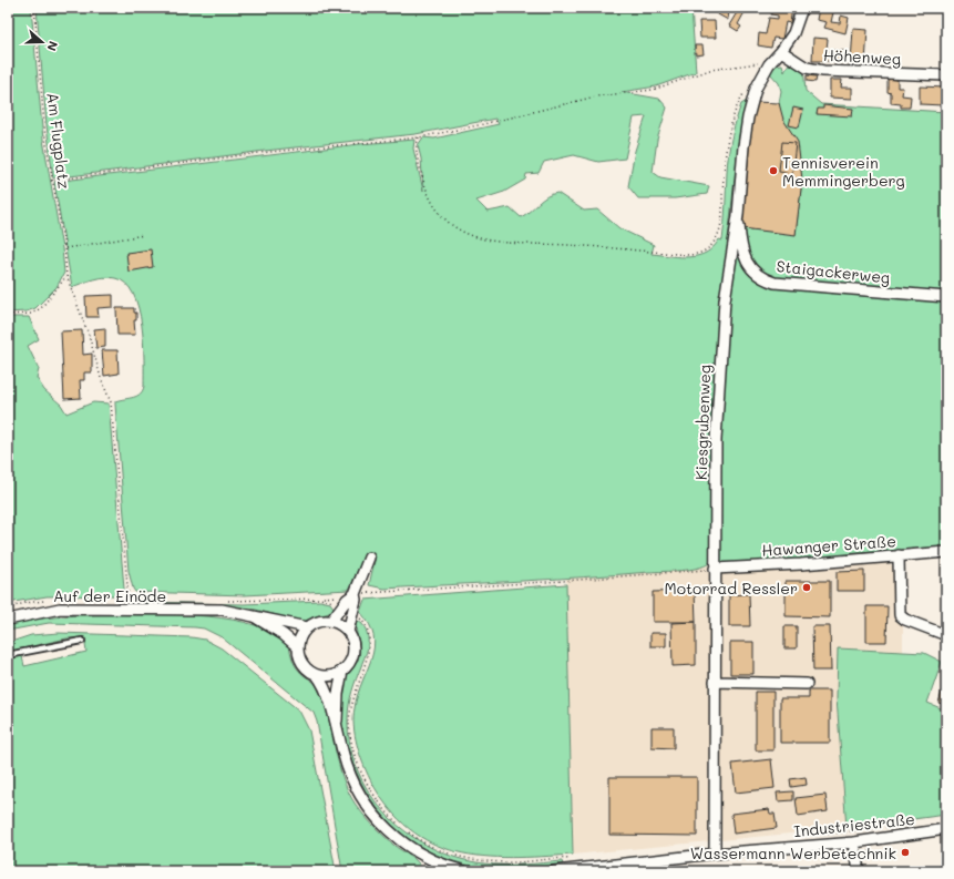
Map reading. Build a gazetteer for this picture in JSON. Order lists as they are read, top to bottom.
{
  "streets": {
    "street": [
      "Höhenweg",
      "Staigackerweg",
      "Kiesgrubenweg",
      "Hawanger Straße",
      "Auf der Einöde",
      "Industriestraße"
    ],
    "path": ["Am Flugplatz"]
  },
  "crossings": [
    ["Höhenweg", "Kiesgrubenweg"],
    ["Staigackerweg", "Kiesgrubenweg"],
    ["Kiesgrubenweg", "Hawanger Straße"],
    ["Kiesgrubenweg", "Industriestraße"]
  ],
  "places": ["Tennisverein Memmingerberg", "Motorrad Ressler", "Wassermann Werbetechnik"],
  "north": "right"
}
